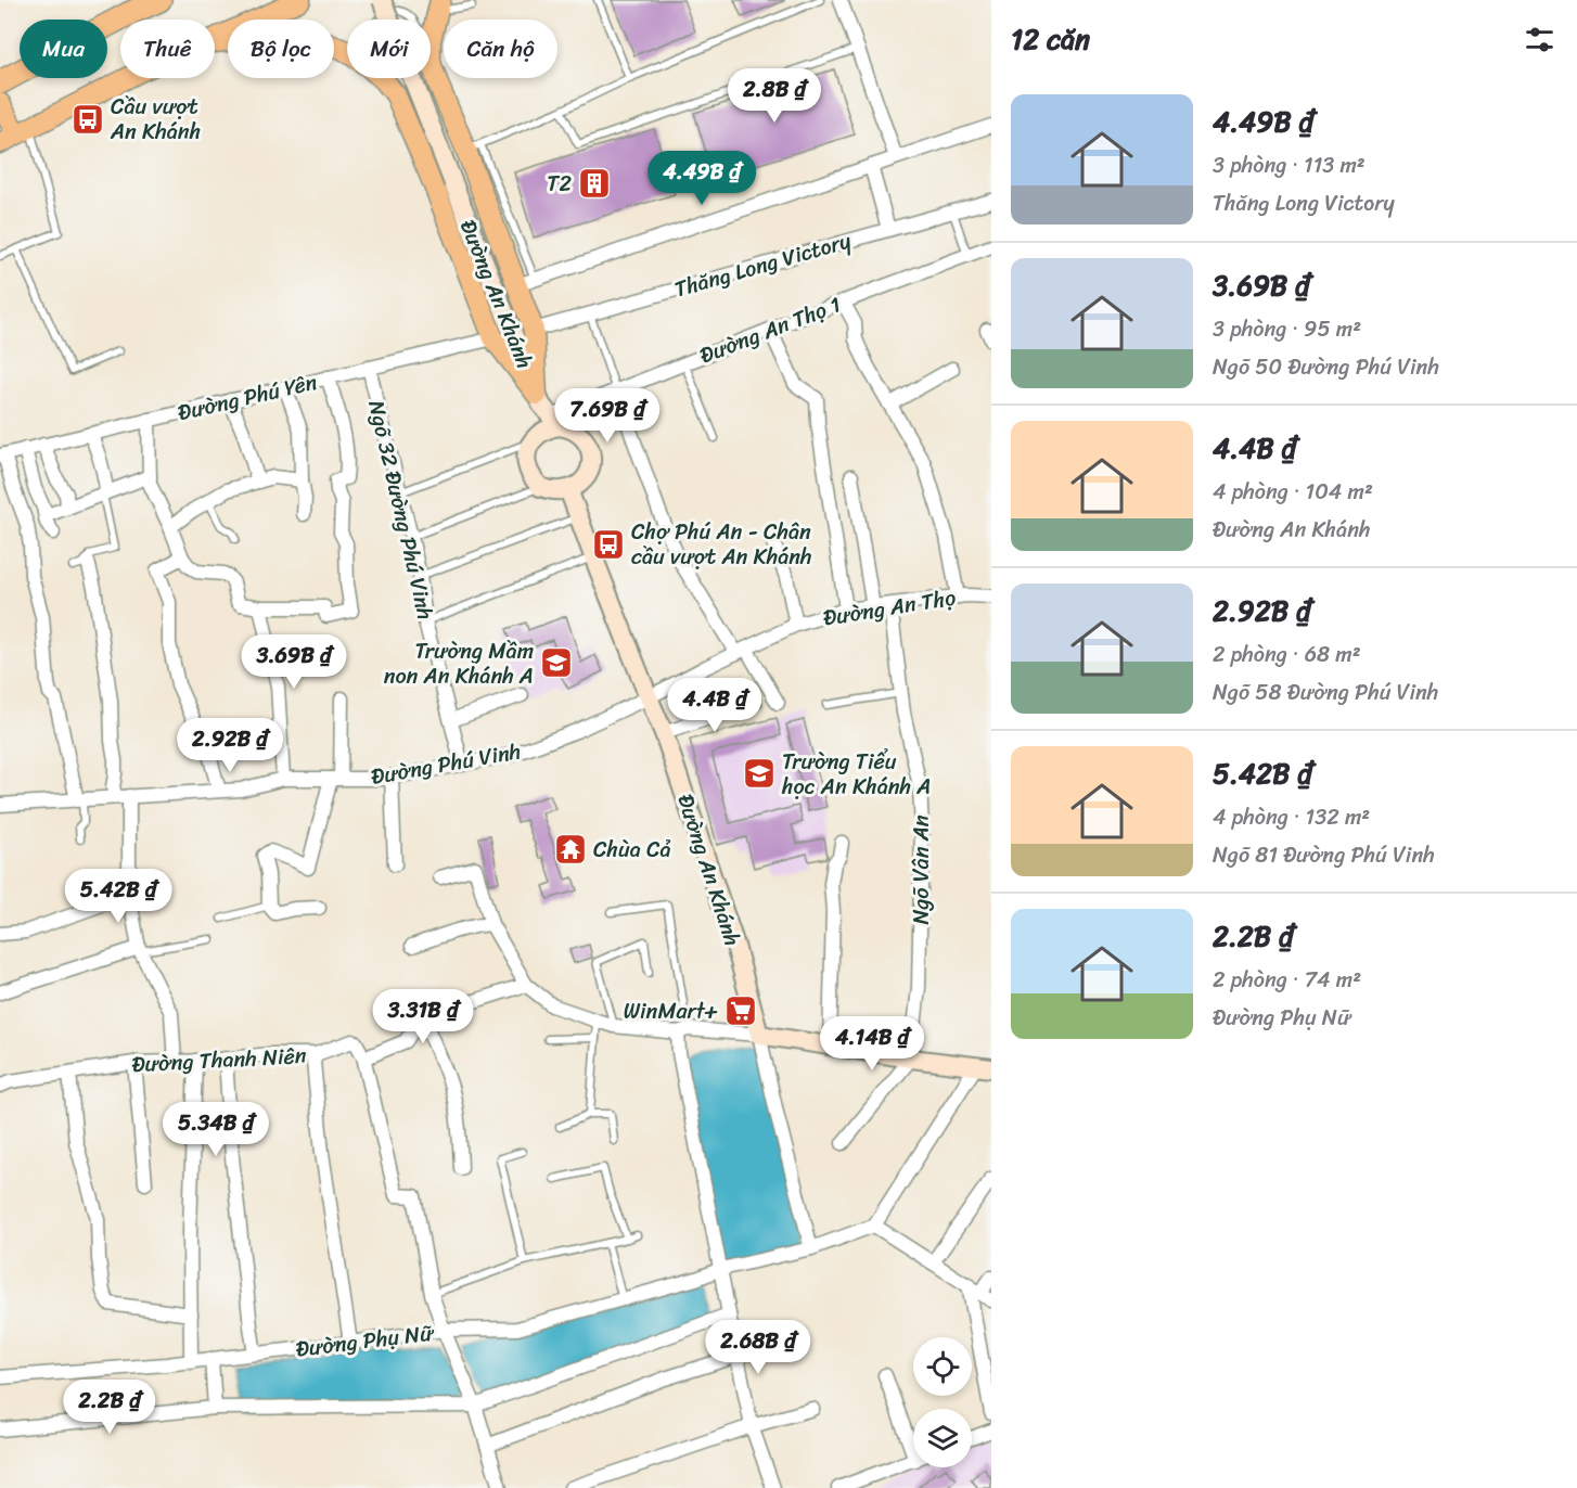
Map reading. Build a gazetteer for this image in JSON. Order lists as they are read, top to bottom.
{
  "streets": {
    "street": [
      "Thăng Long Victory",
      "Đường An Khánh",
      "Đường An Thọ 1",
      "Đường Phú Yên",
      "Ngõ 32 Đường Phú Vinh",
      "Đường An Thọ",
      "Đường Phú Vinh",
      "Ngõ Vân An",
      "Đường Thanh Niên",
      "Đường Phụ Nữ"
    ]
  },
  "crossings": [
    ["Đường An Khánh", "Đường An Thọ 1"],
    ["Đường An Khánh", "Đường An Thọ"],
    ["Đường An Khánh", "Đường Phú Vinh"],
    ["Đường Phú Yên", "Ngõ 32 Đường Phú Vinh"],
    ["Ngõ 32 Đường Phú Vinh", "Đường Phú Vinh"],
    ["Đường An Thọ", "Đường Phú Vinh"],
    ["Đường An Thọ", "Ngõ Vân An"]
  ],
  "places": {
    "bus stop": ["Cầu vượt An Khánh", "Chợ Phú An - Chân cầu vượt An Khánh"],
    "building": ["T2"],
    "school or university": ["Trường Mầm non An Khánh A", "Trường Tiểu học An Khánh A"],
    "temple": ["Chùa Cả"],
    "supermarket": ["WinMart+"]
  },
  "page": {
    "heading": "12 căn",
    "chip": [
      "Mua",
      "Thuê",
      "Bộ lọc",
      "Mới",
      "Căn hộ"
    ],
    "price": [
      "2.8B ₫",
      "4.49B ₫",
      "7.69B ₫",
      "3.69B ₫",
      "4.4B ₫",
      "2.92B ₫",
      "5.42B ₫",
      "3.31B ₫",
      "4.14B ₫",
      "5.34B ₫",
      "2.68B ₫",
      "2.2B ₫"
    ],
    "list": [
      {
        "name": "4.49B ₫",
        "note": "3 phòng · 113 m² · Thăng Long Victory"
      },
      {
        "name": "3.69B ₫",
        "note": "3 phòng · 95 m² · Ngõ 50 Đường Phú Vinh"
      },
      {
        "name": "4.4B ₫",
        "note": "4 phòng · 104 m² · Đường An Khánh"
      },
      {
        "name": "2.92B ₫",
        "note": "2 phòng · 68 m² · Ngõ 58 Đường Phú Vinh"
      },
      {
        "name": "5.42B ₫",
        "note": "4 phòng · 132 m² · Ngõ 81 Đường Phú Vinh"
      },
      {
        "name": "2.2B ₫",
        "note": "2 phòng · 74 m² · Đường Phụ Nữ"
      }
    ]
  }
}
